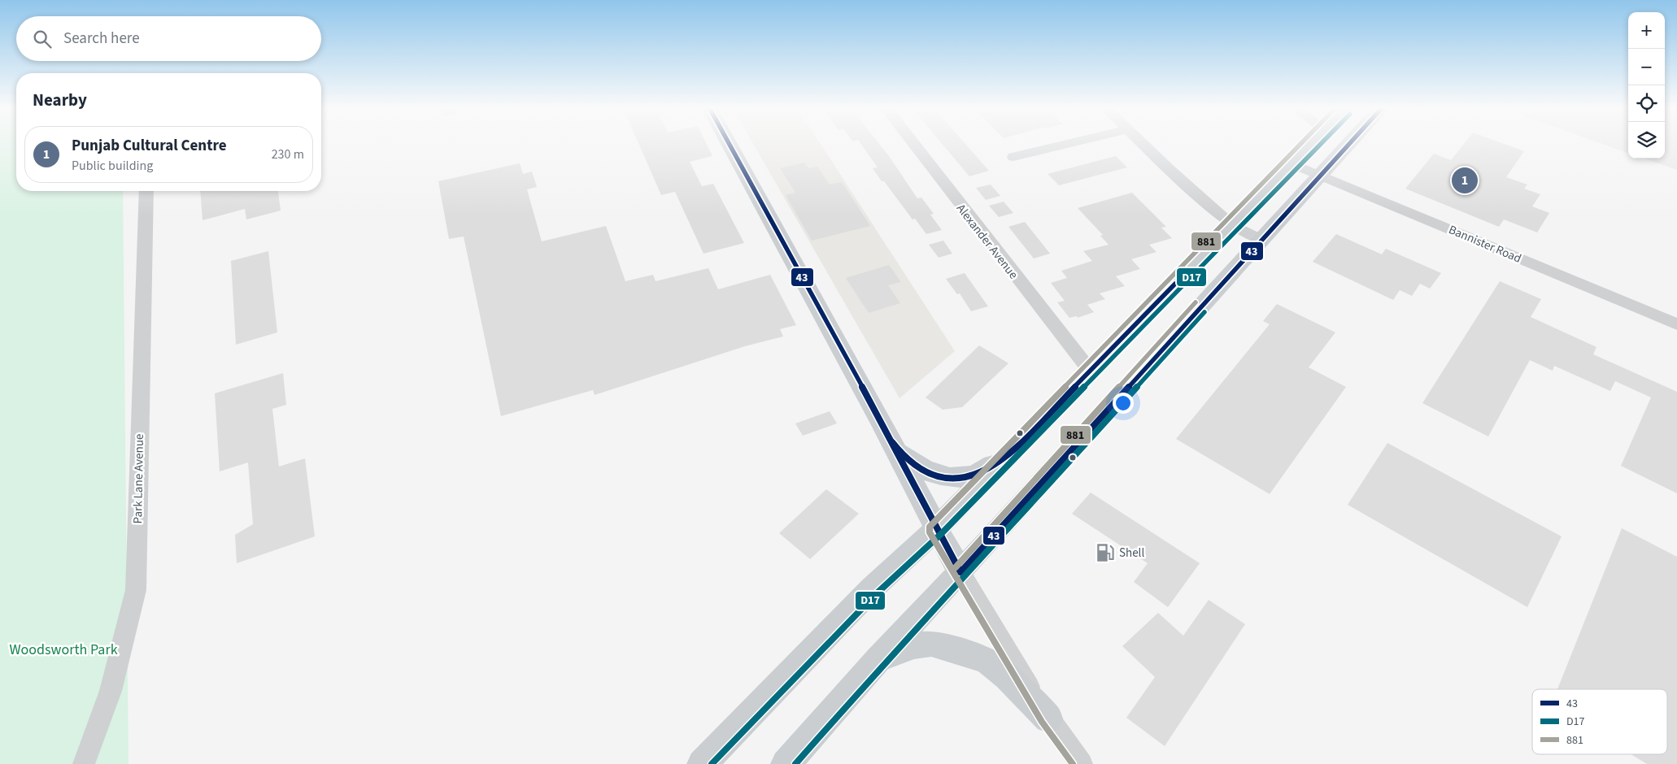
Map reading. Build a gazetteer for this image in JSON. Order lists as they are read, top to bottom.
{
  "streets": {
    "street": ["Alexander Avenue", "Bannister Road", "Park Lane Avenue"]
  },
  "parks": ["Woodsworth Park"],
  "places": {
    "fuel station": ["Shell"]
  },
  "lines": ["transit line 43", "transit line D17", "transit line 881"],
  "legend": ["43", "D17", "881"],
  "page": {
    "map_buttons": ["+", "−"],
    "search": "Search here",
    "heading": "Nearby",
    "list": [
      {
        "mark": "1",
        "name": "Punjab Cultural Centre",
        "note": "Public building",
        "value": "230 m"
      }
    ],
    "pins": "1"
  }
}
